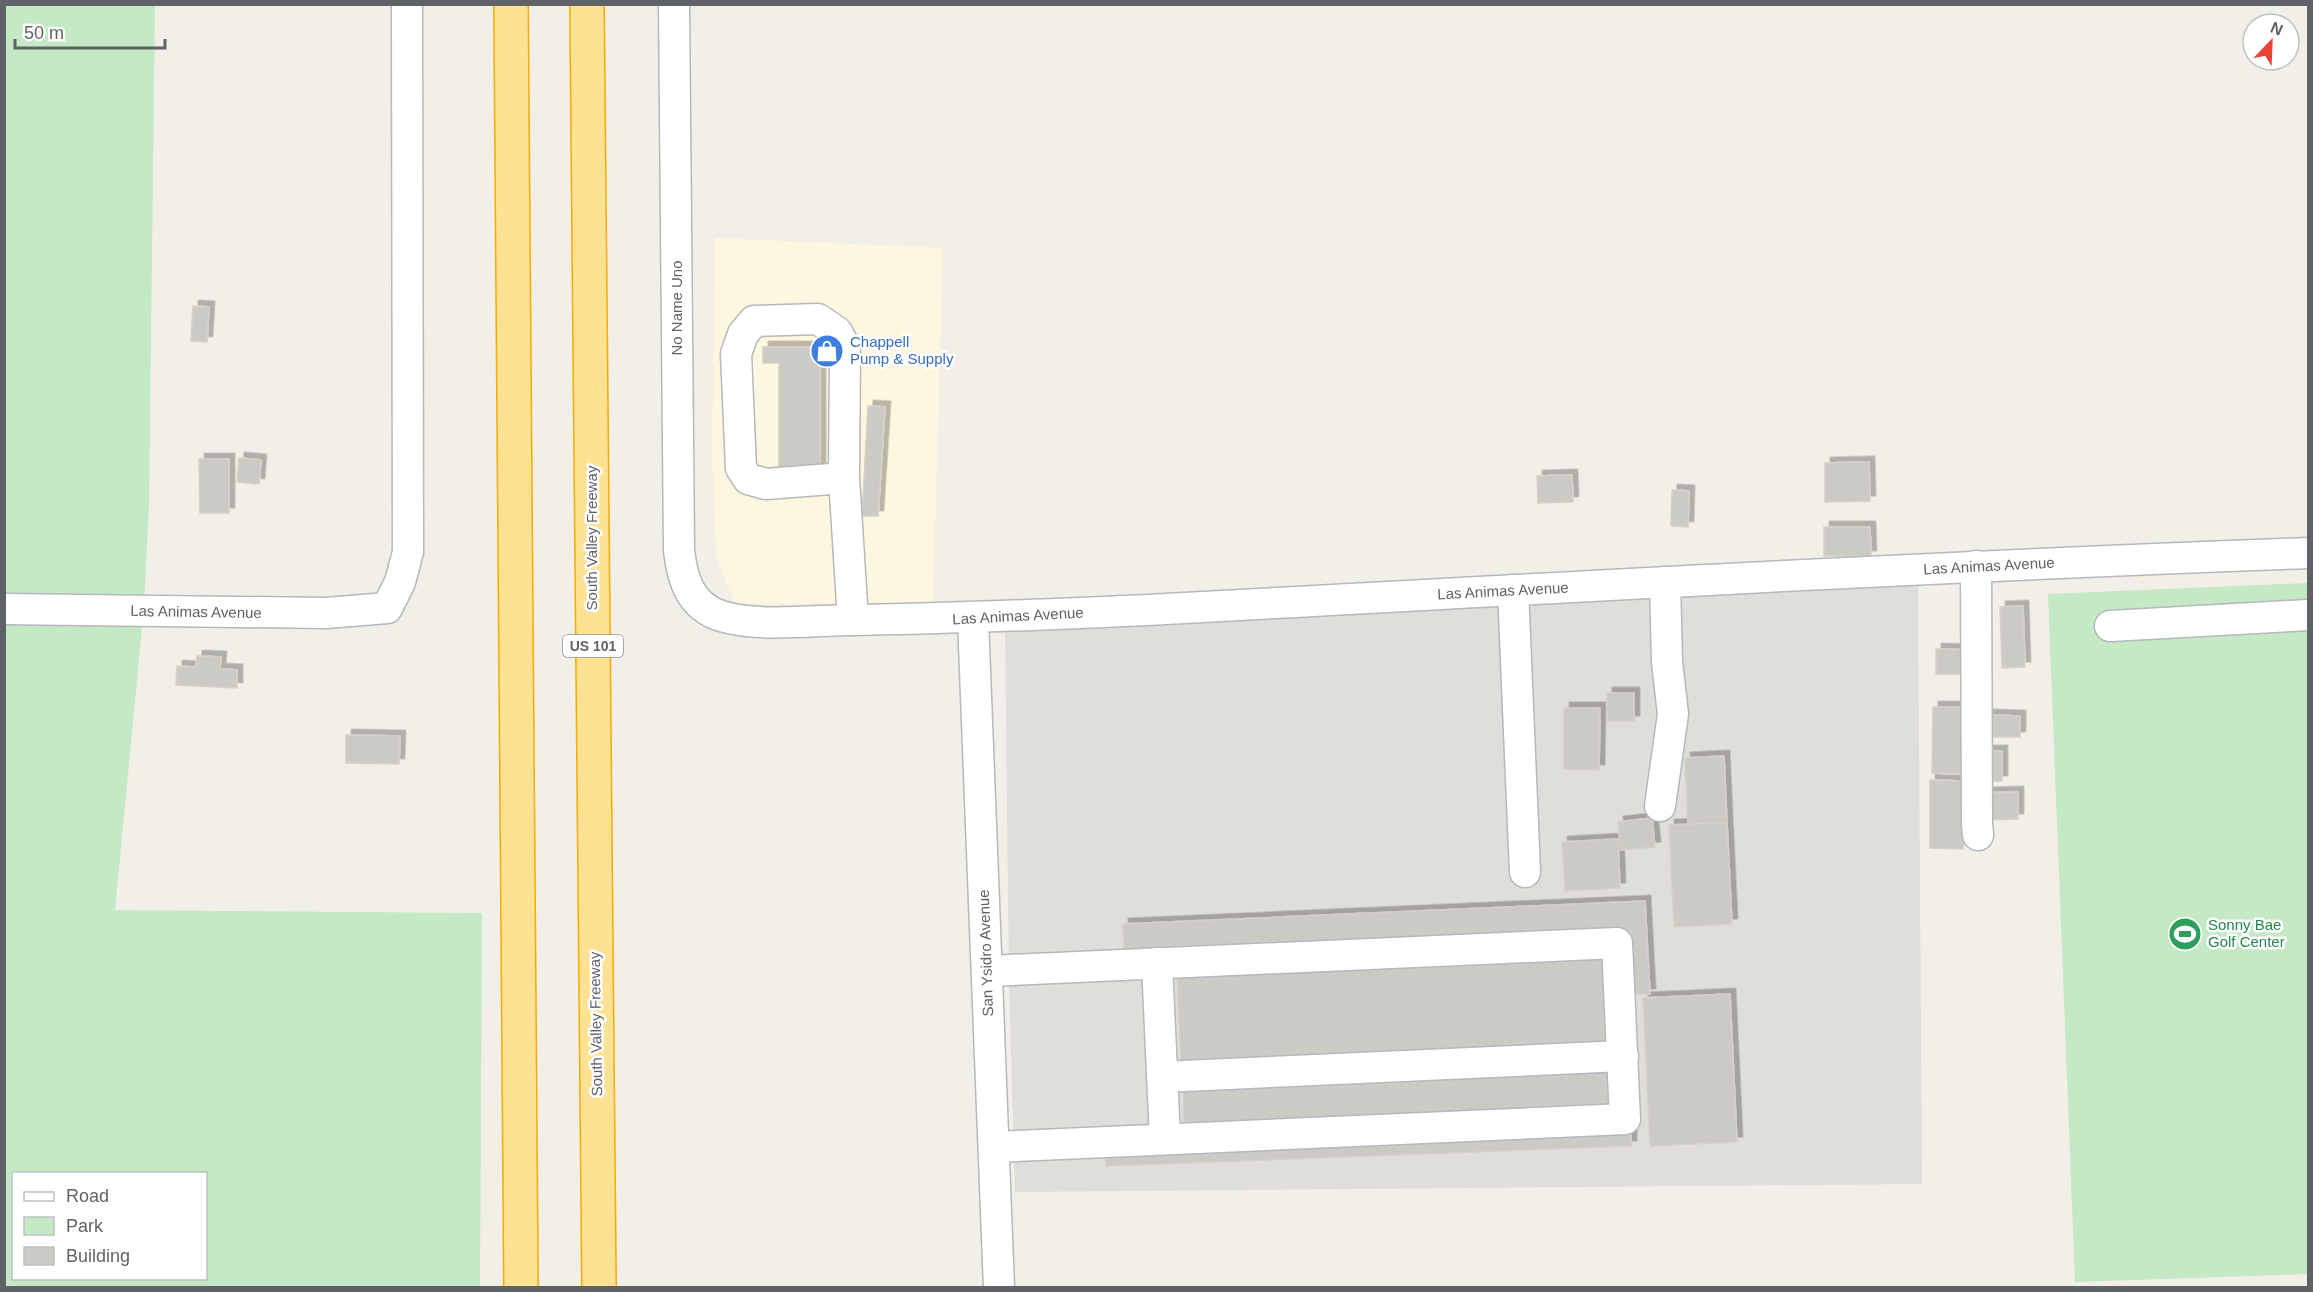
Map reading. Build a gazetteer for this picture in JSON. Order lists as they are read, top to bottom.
{
  "streets": {
    "highway": ["South Valley Freeway", "US 101"],
    "street": ["No Name Uno", "Las Animas Avenue", "San Ysidro Avenue"]
  },
  "crossings": [
    ["No Name Uno", "Las Animas Avenue"],
    ["Las Animas Avenue", "San Ysidro Avenue"]
  ],
  "places": {
    "shop": ["Chappell Pump & Supply"],
    "sports": ["Sonny Bae Golf Center"]
  },
  "legend": ["Road", "Park", "Building"],
  "scale_bar": "50 m",
  "north": "top right"
}
